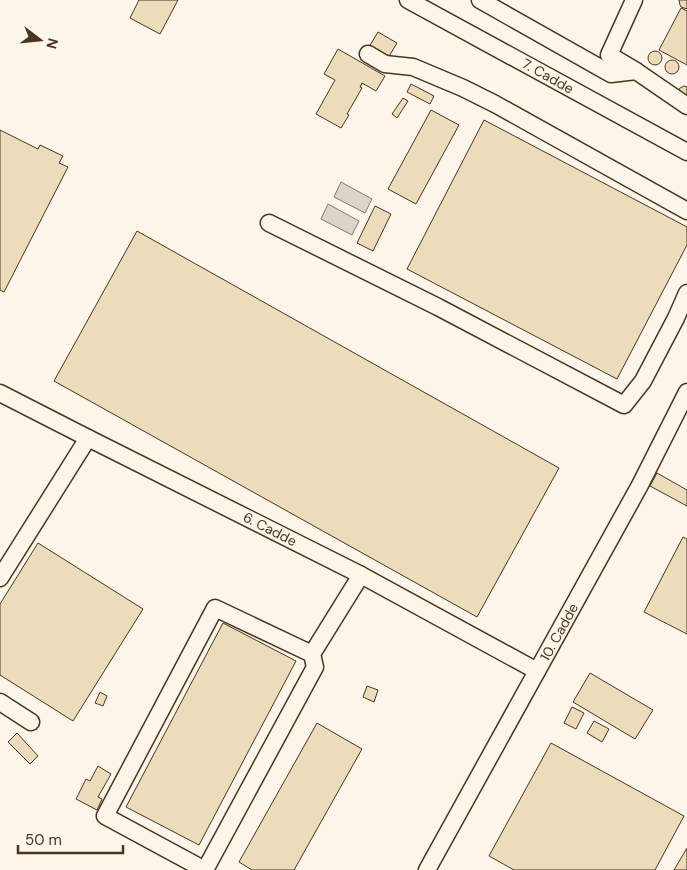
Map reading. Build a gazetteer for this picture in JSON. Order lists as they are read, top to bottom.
{
  "streets": {
    "lane": ["7. Cadde", "6. Cadde", "10. Cadde"]
  },
  "crossings": [
    ["6. Cadde", "10. Cadde"]
  ],
  "scale_bar": "50 m",
  "north": "right"
}
